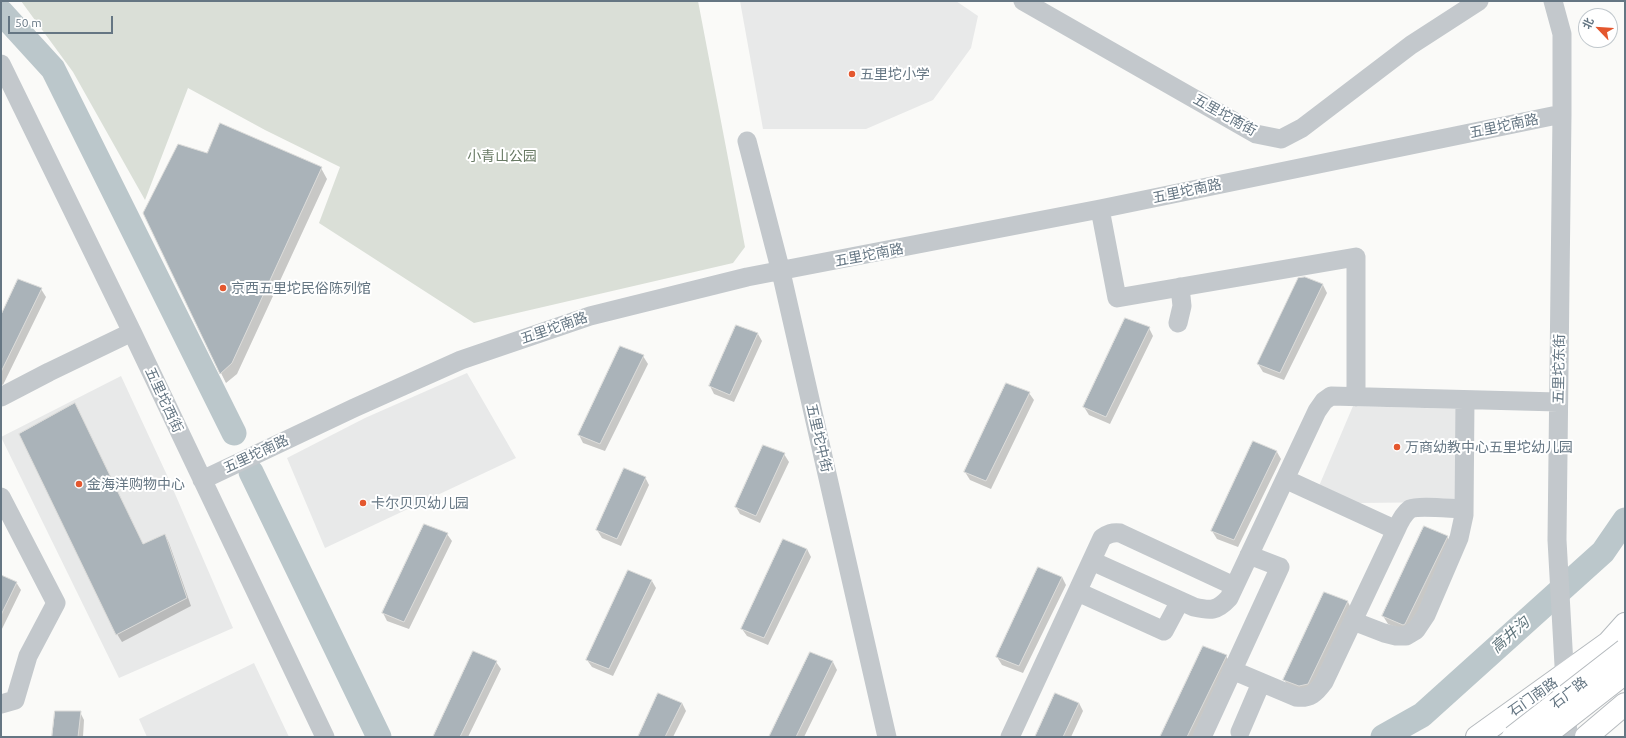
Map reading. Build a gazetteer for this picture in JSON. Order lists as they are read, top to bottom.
{
  "streets": {
    "main road": ["石广路", "石门南路"],
    "street": [
      "五里坨南街",
      "五里坨南路",
      "五里坨东街",
      "五里坨西街",
      "五里坨中街"
    ]
  },
  "crossings": [
    ["五里坨南路", "五里坨东街"],
    ["五里坨南路", "五里坨西街"],
    ["五里坨南路", "五里坨中街"],
    ["五里坨东街", "石门南路"]
  ],
  "water": ["高井沟"],
  "parks": ["小青山公园"],
  "places": [
    "五里坨小学",
    "京西五里坨民俗陈列馆",
    "万商幼教中心五里坨幼儿园",
    "金海洋购物中心",
    "卡尔贝贝幼儿园"
  ],
  "scale_bar": "50 m",
  "north": "top left"
}
